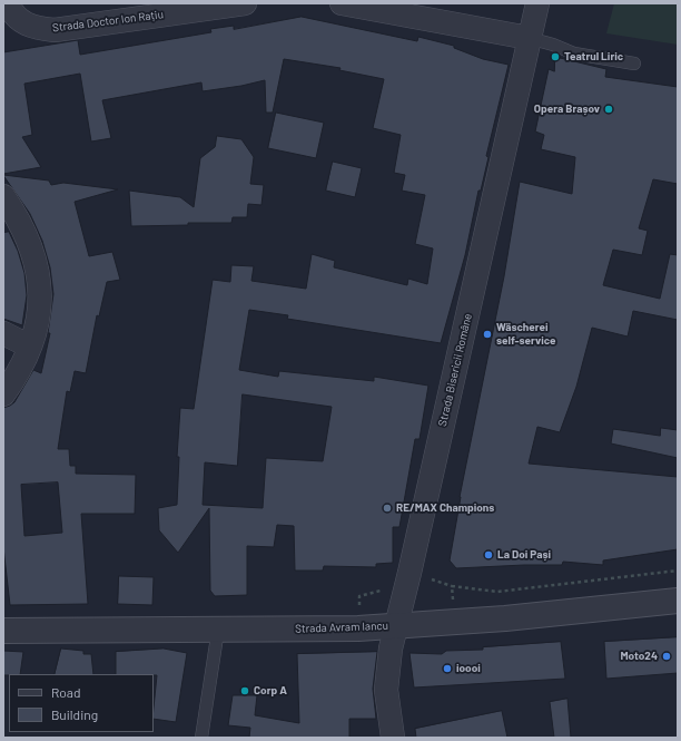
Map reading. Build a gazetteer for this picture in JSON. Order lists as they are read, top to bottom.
{
  "streets": {
    "street": ["Strada Doctor Ion Rațiu", "Strada Bisericii Române", "Strada Avram Iancu"]
  },
  "crossings": [
    ["Strada Bisericii Române", "Strada Avram Iancu"]
  ],
  "places": [
    "Teatrul Liric",
    "Opera Brașov",
    "Wäscherei self-service",
    "RE/MAX Champions",
    "La Doi Pași",
    "Moto24",
    "ioooi",
    "Corp A"
  ],
  "legend": ["Road", "Building"]
}
